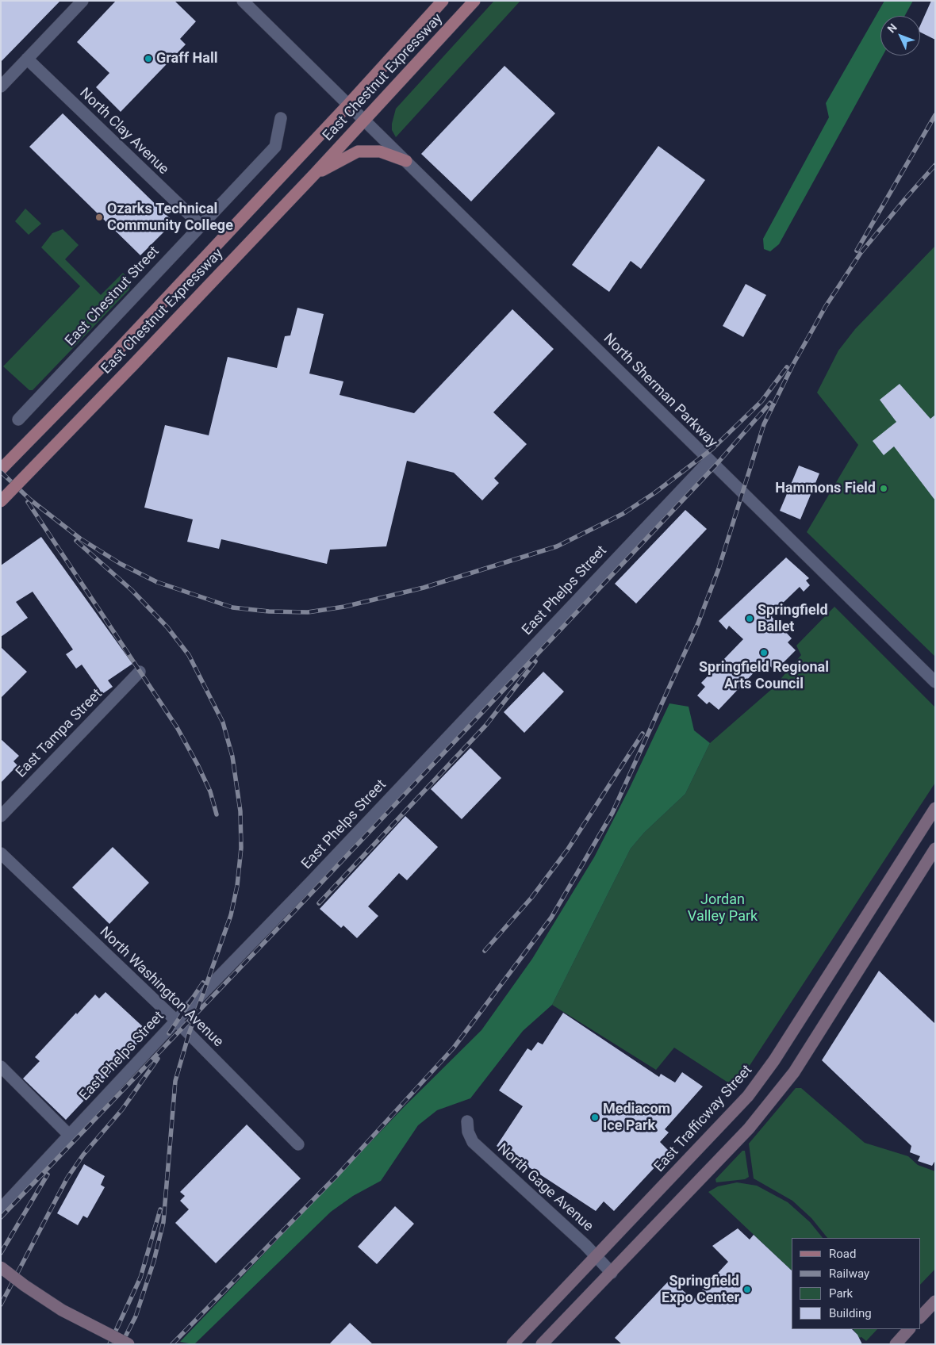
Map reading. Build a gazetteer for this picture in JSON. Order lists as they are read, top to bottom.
{
  "streets": {
    "main road": ["East Chestnut Expressway", "East Trafficway Street"],
    "street": [
      "North Clay Avenue",
      "East Chestnut Street",
      "North Sherman Parkway",
      "East Phelps Street",
      "East Tampa Street",
      "North Washington Avenue",
      "North Gage Avenue"
    ]
  },
  "crossings": [
    ["East Chestnut Expressway", "North Sherman Parkway"],
    ["North Clay Avenue", "East Chestnut Street"],
    ["North Sherman Parkway", "East Phelps Street"],
    ["East Phelps Street", "North Washington Avenue"],
    ["East Trafficway Street", "North Gage Avenue"]
  ],
  "parks": ["Jordan Valley Park"],
  "places": [
    "Graff Hall",
    "Ozarks Technical Community College",
    "Hammons Field",
    "Springfield Ballet",
    "Springfield Regional Arts Council",
    "Mediacom Ice Park",
    "Springfield Expo Center"
  ],
  "legend": [
    "Road",
    "Railway",
    "Park",
    "Building"
  ],
  "north": "top left"
}
